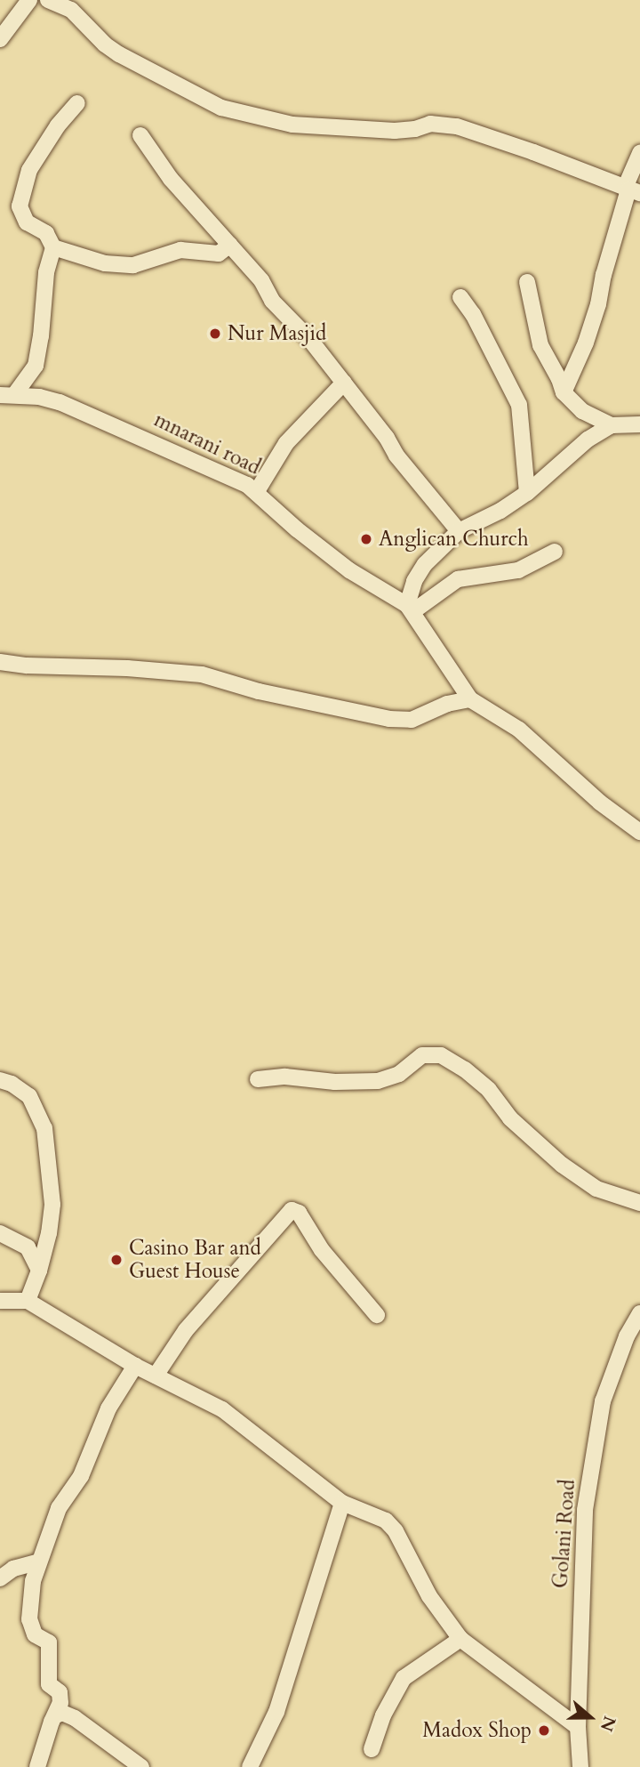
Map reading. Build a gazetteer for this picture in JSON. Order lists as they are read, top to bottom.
{
  "streets": {
    "street": ["mnarani road", "Golani Road"]
  },
  "places": [
    "Nur Masjid",
    "Anglican Church",
    "Casino Bar and Guest House",
    "Madox Shop"
  ],
  "north": "right"
}
